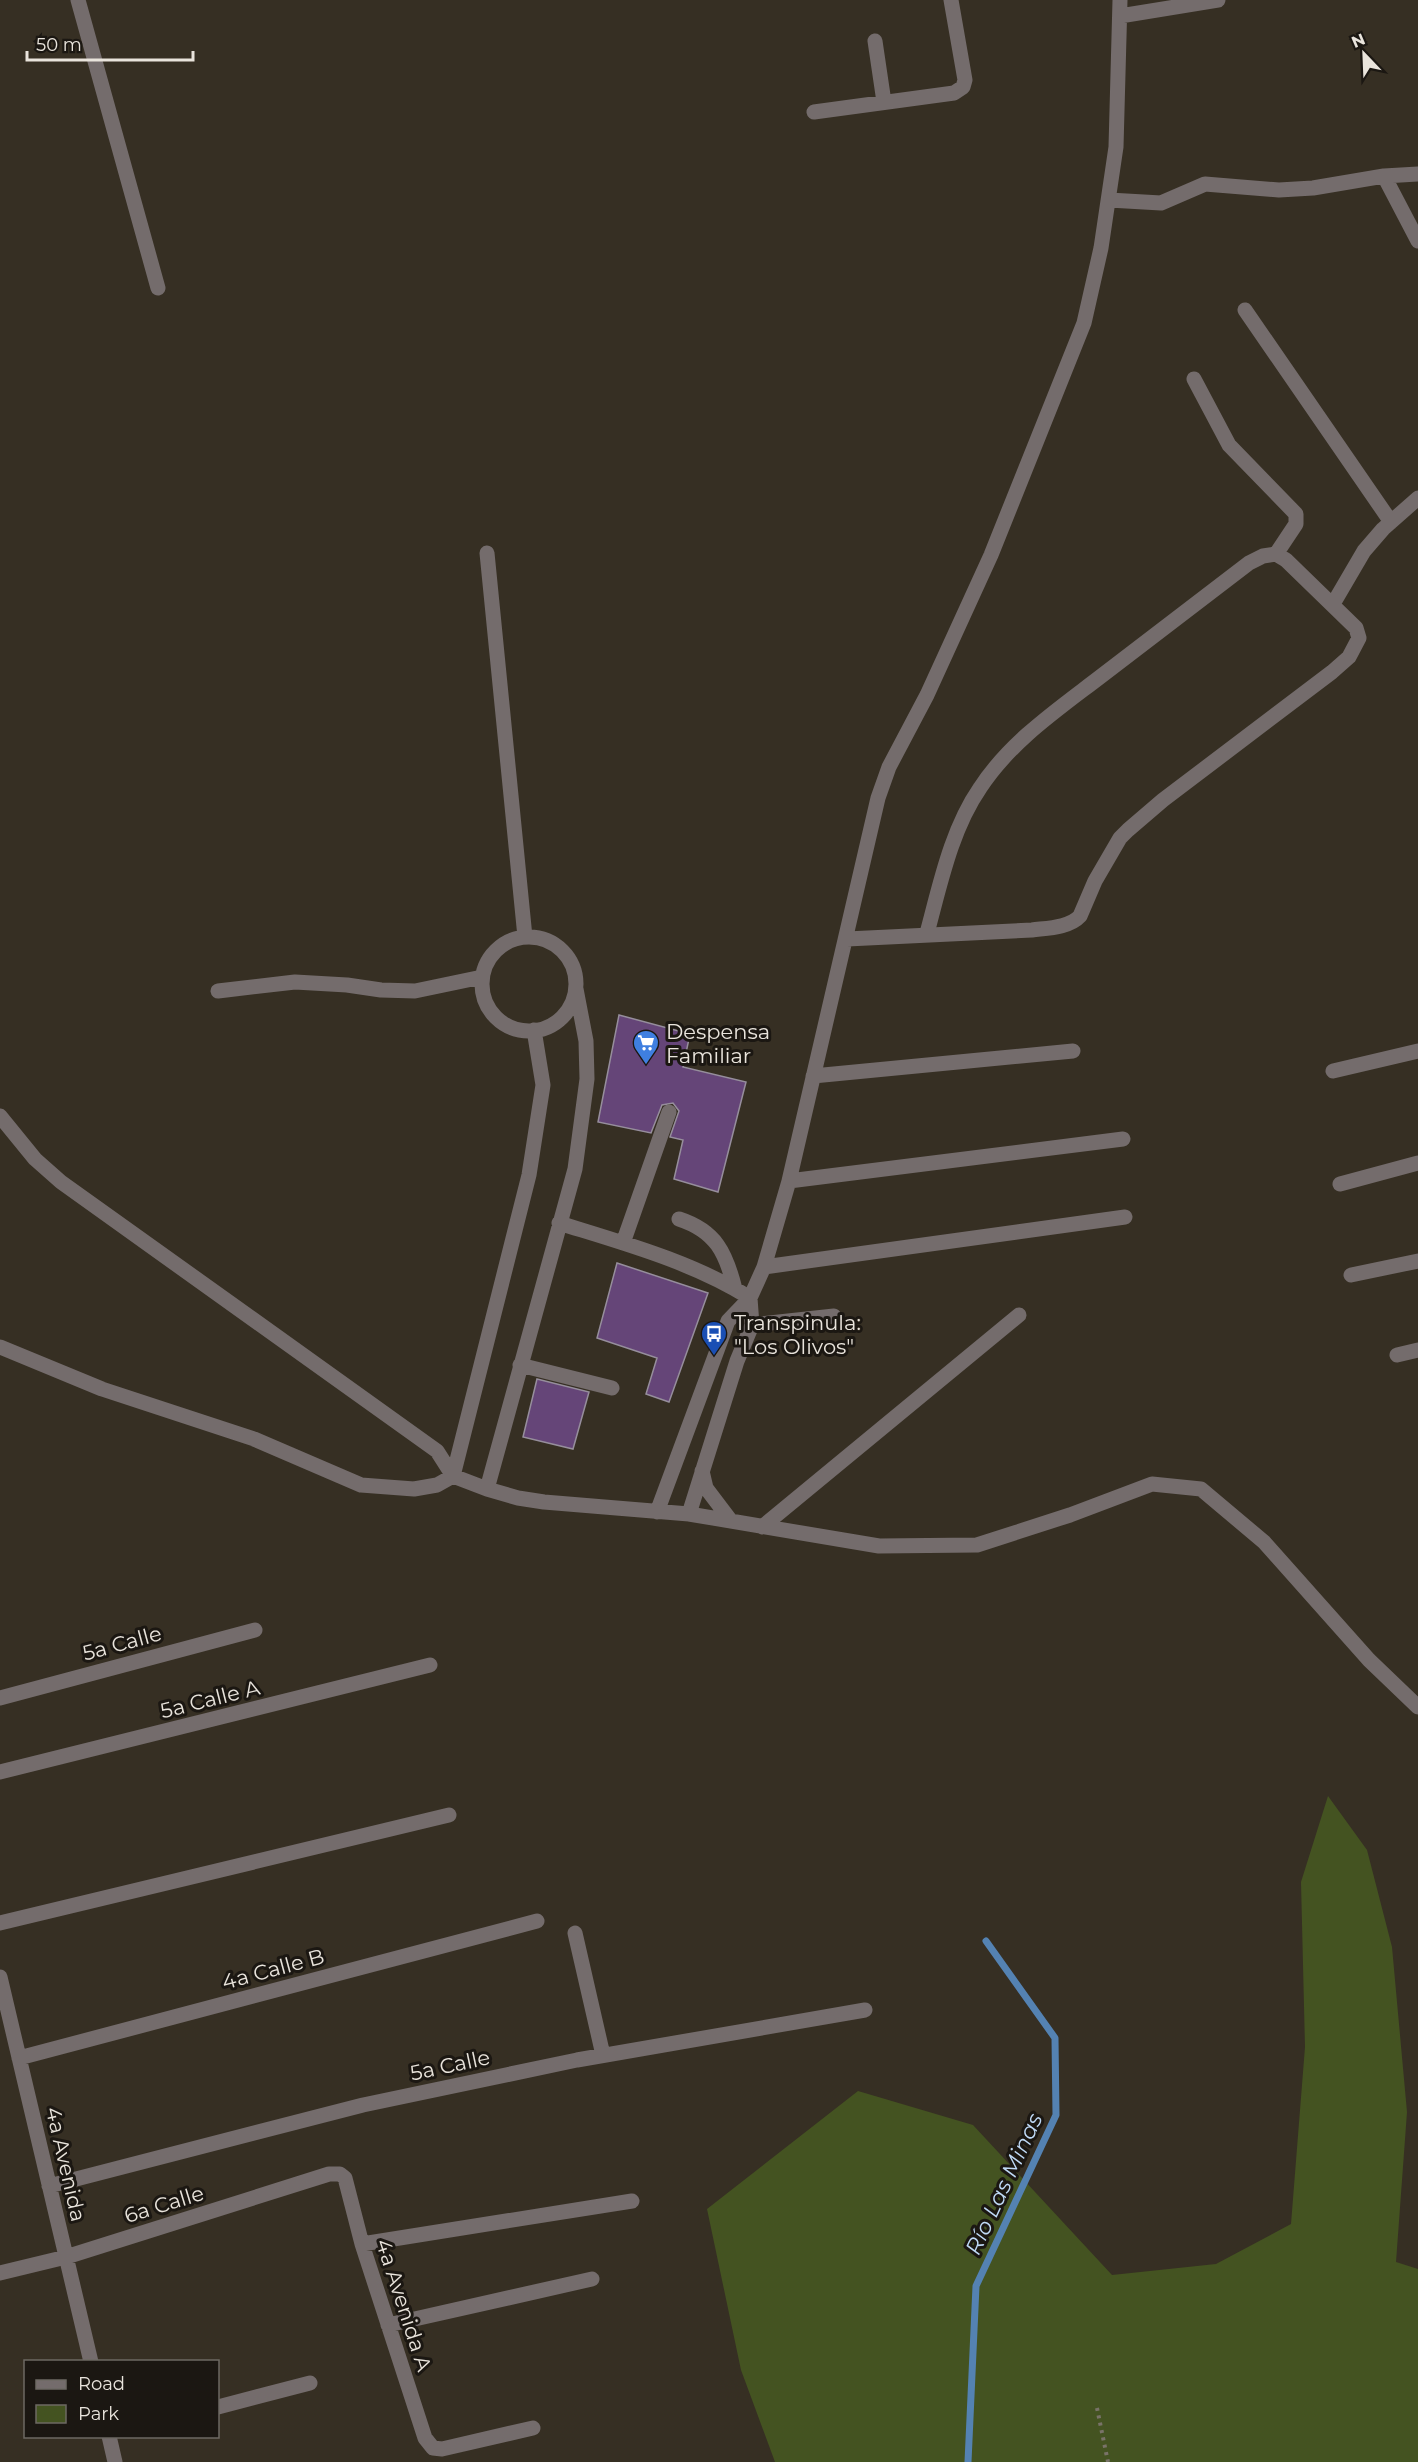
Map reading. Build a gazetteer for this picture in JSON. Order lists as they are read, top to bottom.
{
  "streets": {
    "street": [
      "5a Calle",
      "5a Calle A",
      "4a Calle B",
      "4a Avenida",
      "6a Calle",
      "4a Avenida A"
    ]
  },
  "crossings": [
    ["5a Calle", "4a Avenida"],
    ["4a Calle B", "4a Avenida"],
    ["4a Avenida", "6a Calle"],
    ["6a Calle", "4a Avenida A"]
  ],
  "water": ["Río Las Minas"],
  "places": {
    "supermarket": ["Despensa Familiar"],
    "bus stop": ["Transpinula: \"Los Olivos\""]
  },
  "legend": ["Road", "Park"],
  "scale_bar": "50 m",
  "north": "top left"
}
